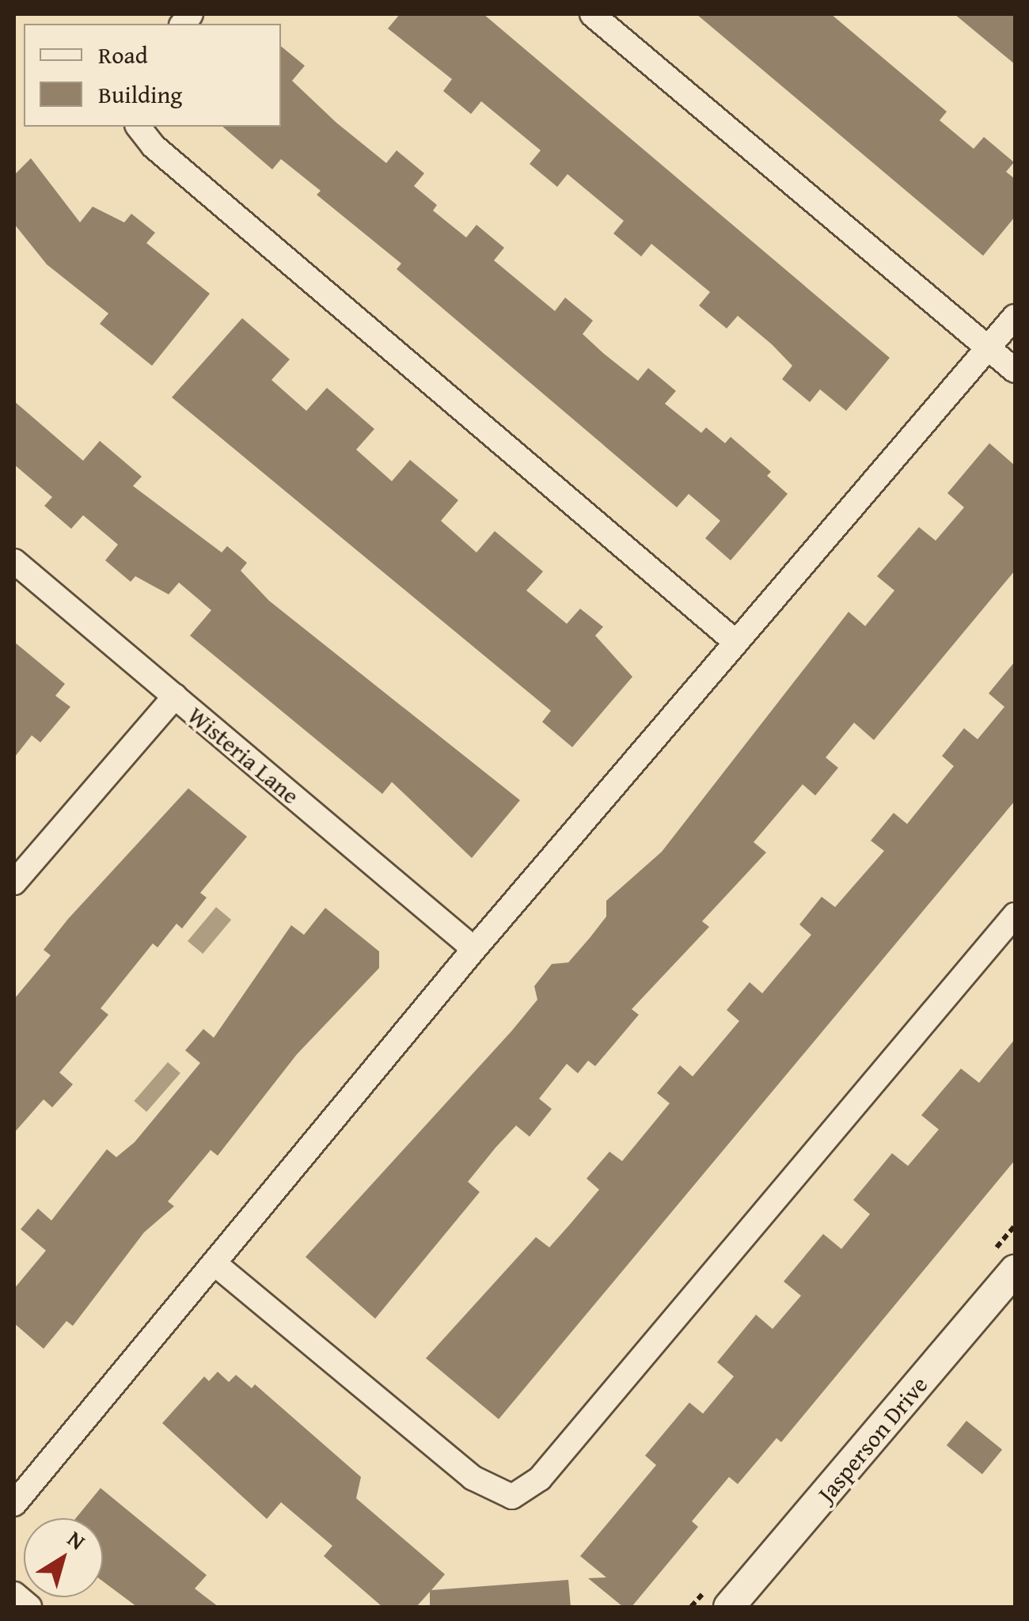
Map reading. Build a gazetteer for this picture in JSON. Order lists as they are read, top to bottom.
{
  "streets": {
    "street": ["Wisteria Lane", "Jasperson Drive"]
  },
  "legend": ["Road", "Building"],
  "north": "top right"
}
